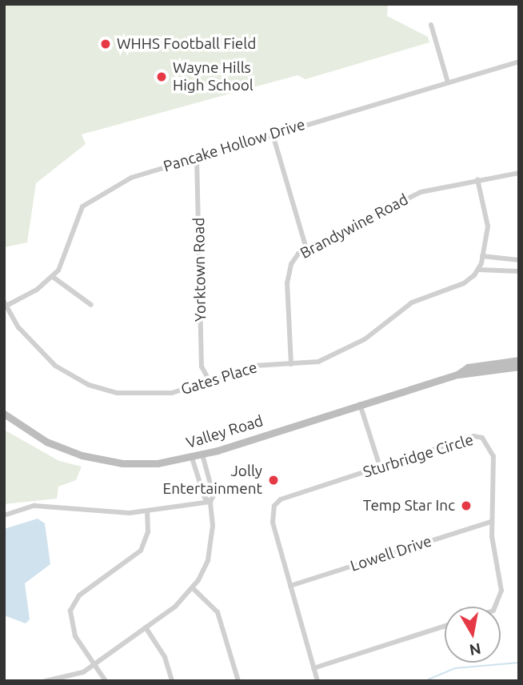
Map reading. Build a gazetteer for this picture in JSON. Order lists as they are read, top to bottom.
{
  "streets": {
    "main road": ["Valley Road"],
    "street": [
      "Pancake Hollow Drive",
      "Brandywine Road",
      "Yorktown Road",
      "Gates Place",
      "Sturbridge Circle",
      "Lowell Drive"
    ]
  },
  "crossings": [
    ["Pancake Hollow Drive", "Yorktown Road"],
    ["Pancake Hollow Drive", "Gates Place"],
    ["Brandywine Road", "Gates Place"],
    ["Yorktown Road", "Gates Place"],
    ["Sturbridge Circle", "Lowell Drive"]
  ],
  "places": [
    "WHHS Football Field",
    "Wayne Hills High School",
    "Jolly Entertainment",
    "Temp Star Inc"
  ],
  "north": "bottom"
}
